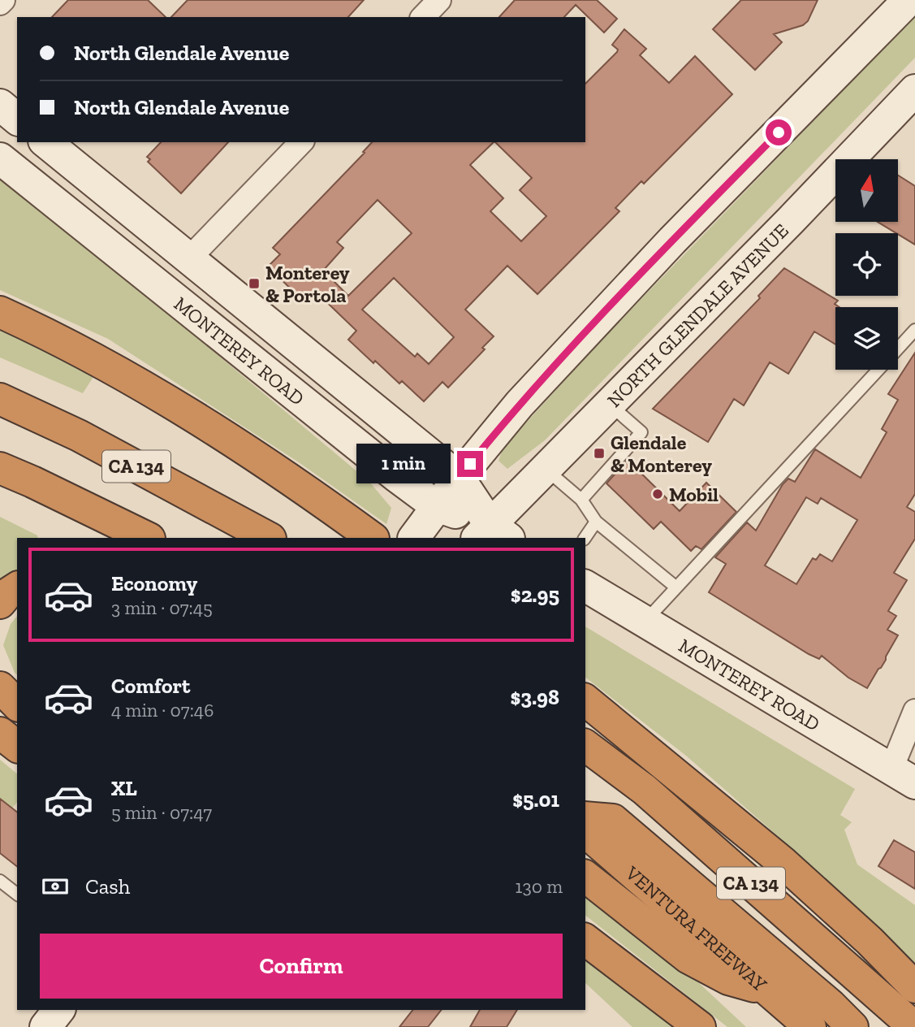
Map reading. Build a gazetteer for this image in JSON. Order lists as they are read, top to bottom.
{
  "streets": {
    "highway": ["CA 134", "VENTURA FREEWAY"],
    "main road": ["NORTH GLENDALE AVENUE", "MONTEREY ROAD"]
  },
  "crossings": [
    ["NORTH GLENDALE AVENUE", "MONTEREY ROAD"]
  ],
  "places": {
    "transit": ["Monterey & Portola", "Glendale & Monterey"],
    "other": ["Mobil"]
  },
  "north": "top",
  "page": {
    "banner": ["North Glendale Avenue", "North Glendale Avenue"],
    "bubble": "1 min",
    "list": [
      {
        "name": "Economy",
        "note": "3 min · 07:45",
        "value": "$2.95"
      },
      {
        "name": "Comfort",
        "note": "4 min · 07:46",
        "value": "$3.98"
      },
      {
        "name": "XL",
        "note": "5 min · 07:47",
        "value": "$5.01"
      }
    ],
    "pay": ["Cash", "130 m"],
    "buttons": "Confirm"
  }
}
